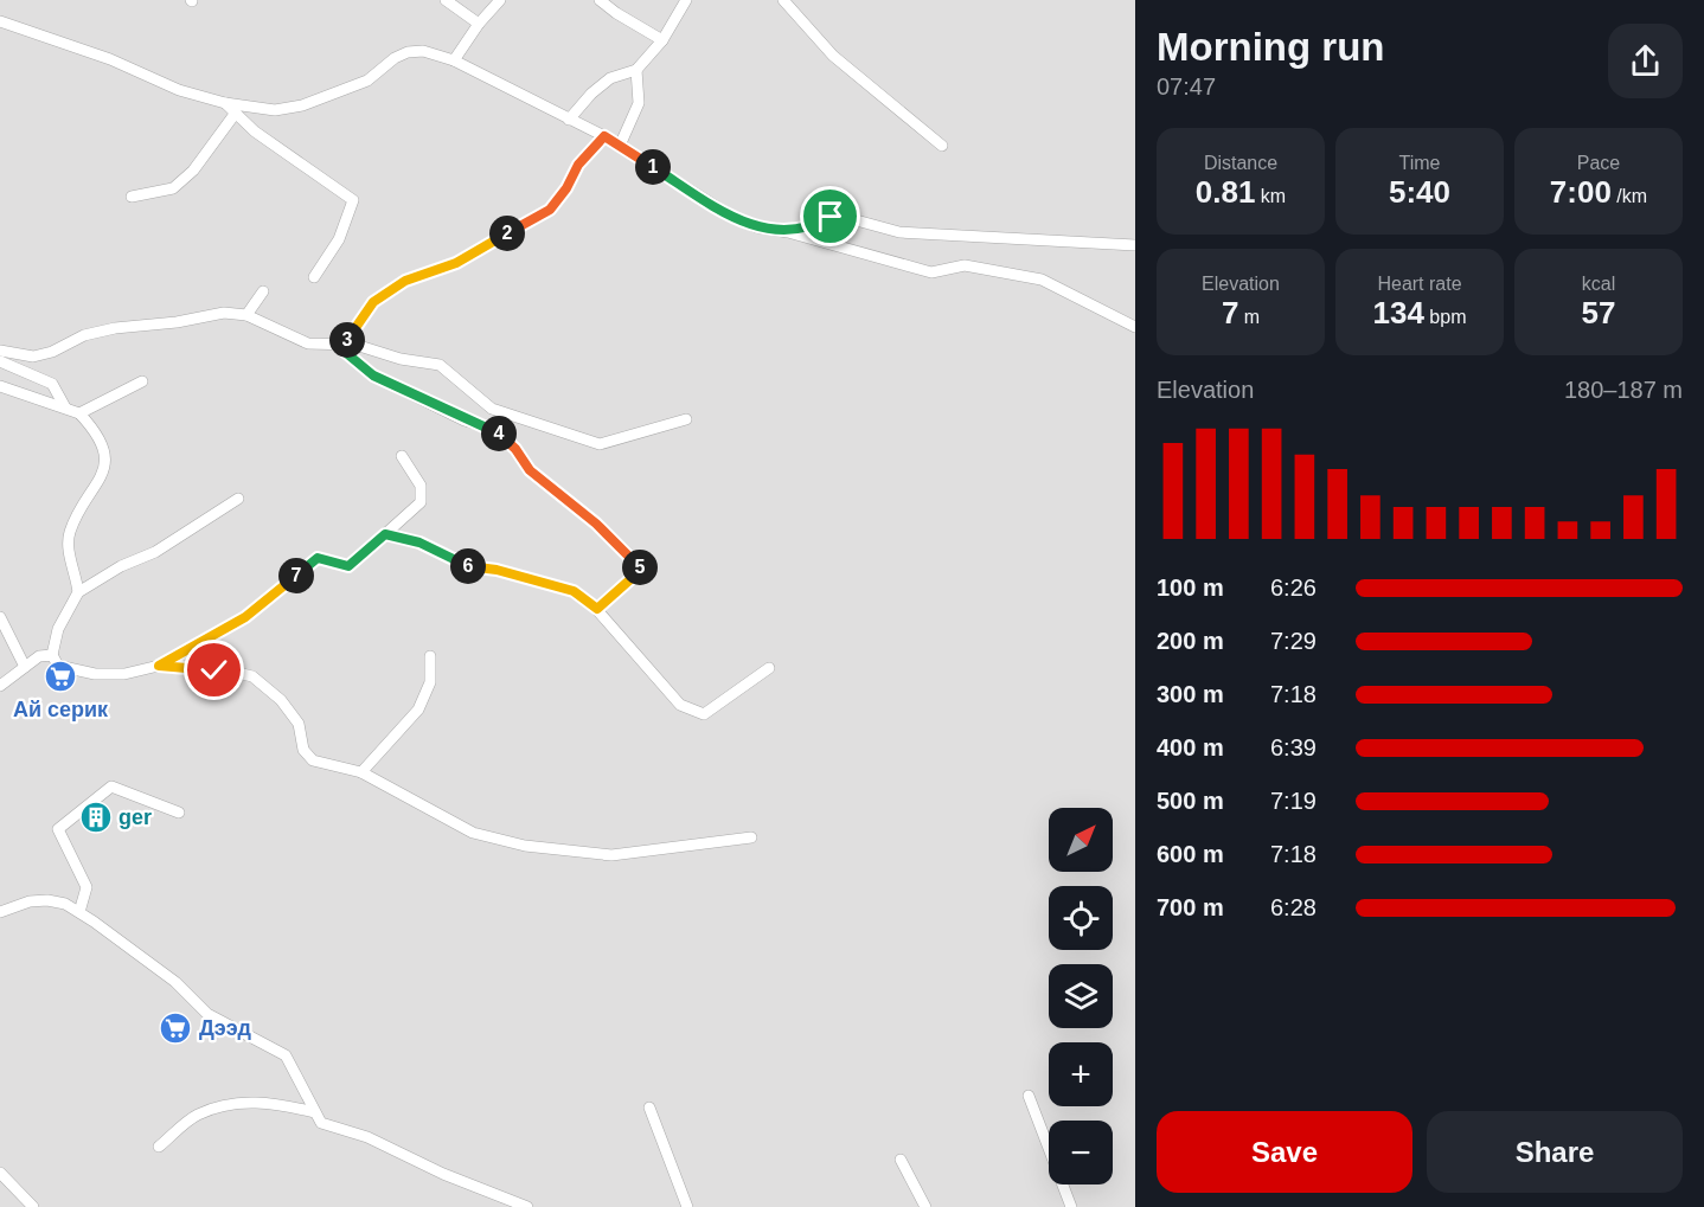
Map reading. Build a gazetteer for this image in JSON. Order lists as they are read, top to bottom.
{
  "places": {
    "supermarket": ["Ай серик", "Дээд"],
    "building": ["ger"]
  },
  "north": "top right",
  "page": {
    "heading": ["Morning run", "07:47"],
    "stats": [
      ["Distance", "0.81 km"],
      ["Time", "5:40"],
      ["Pace", "7:00 /km"],
      ["Elevation", "7 m"],
      ["Heart rate", "134 bpm"],
      ["kcal", "57"]
    ],
    "pins": [
      "1",
      "2",
      "3",
      "4",
      "6",
      "5",
      "7"
    ],
    "chart": ["Elevation", "180–187 m"],
    "list": [
      {
        "name": "100 m",
        "note": "6:26"
      },
      {
        "name": "200 m",
        "note": "7:29"
      },
      {
        "name": "300 m",
        "note": "7:18"
      },
      {
        "name": "400 m",
        "note": "6:39"
      },
      {
        "name": "500 m",
        "note": "7:19"
      },
      {
        "name": "600 m",
        "note": "7:18"
      },
      {
        "name": "700 m",
        "note": "6:28"
      }
    ],
    "map_buttons": ["+", "−"],
    "buttons": ["Save", "Share"]
  }
}
